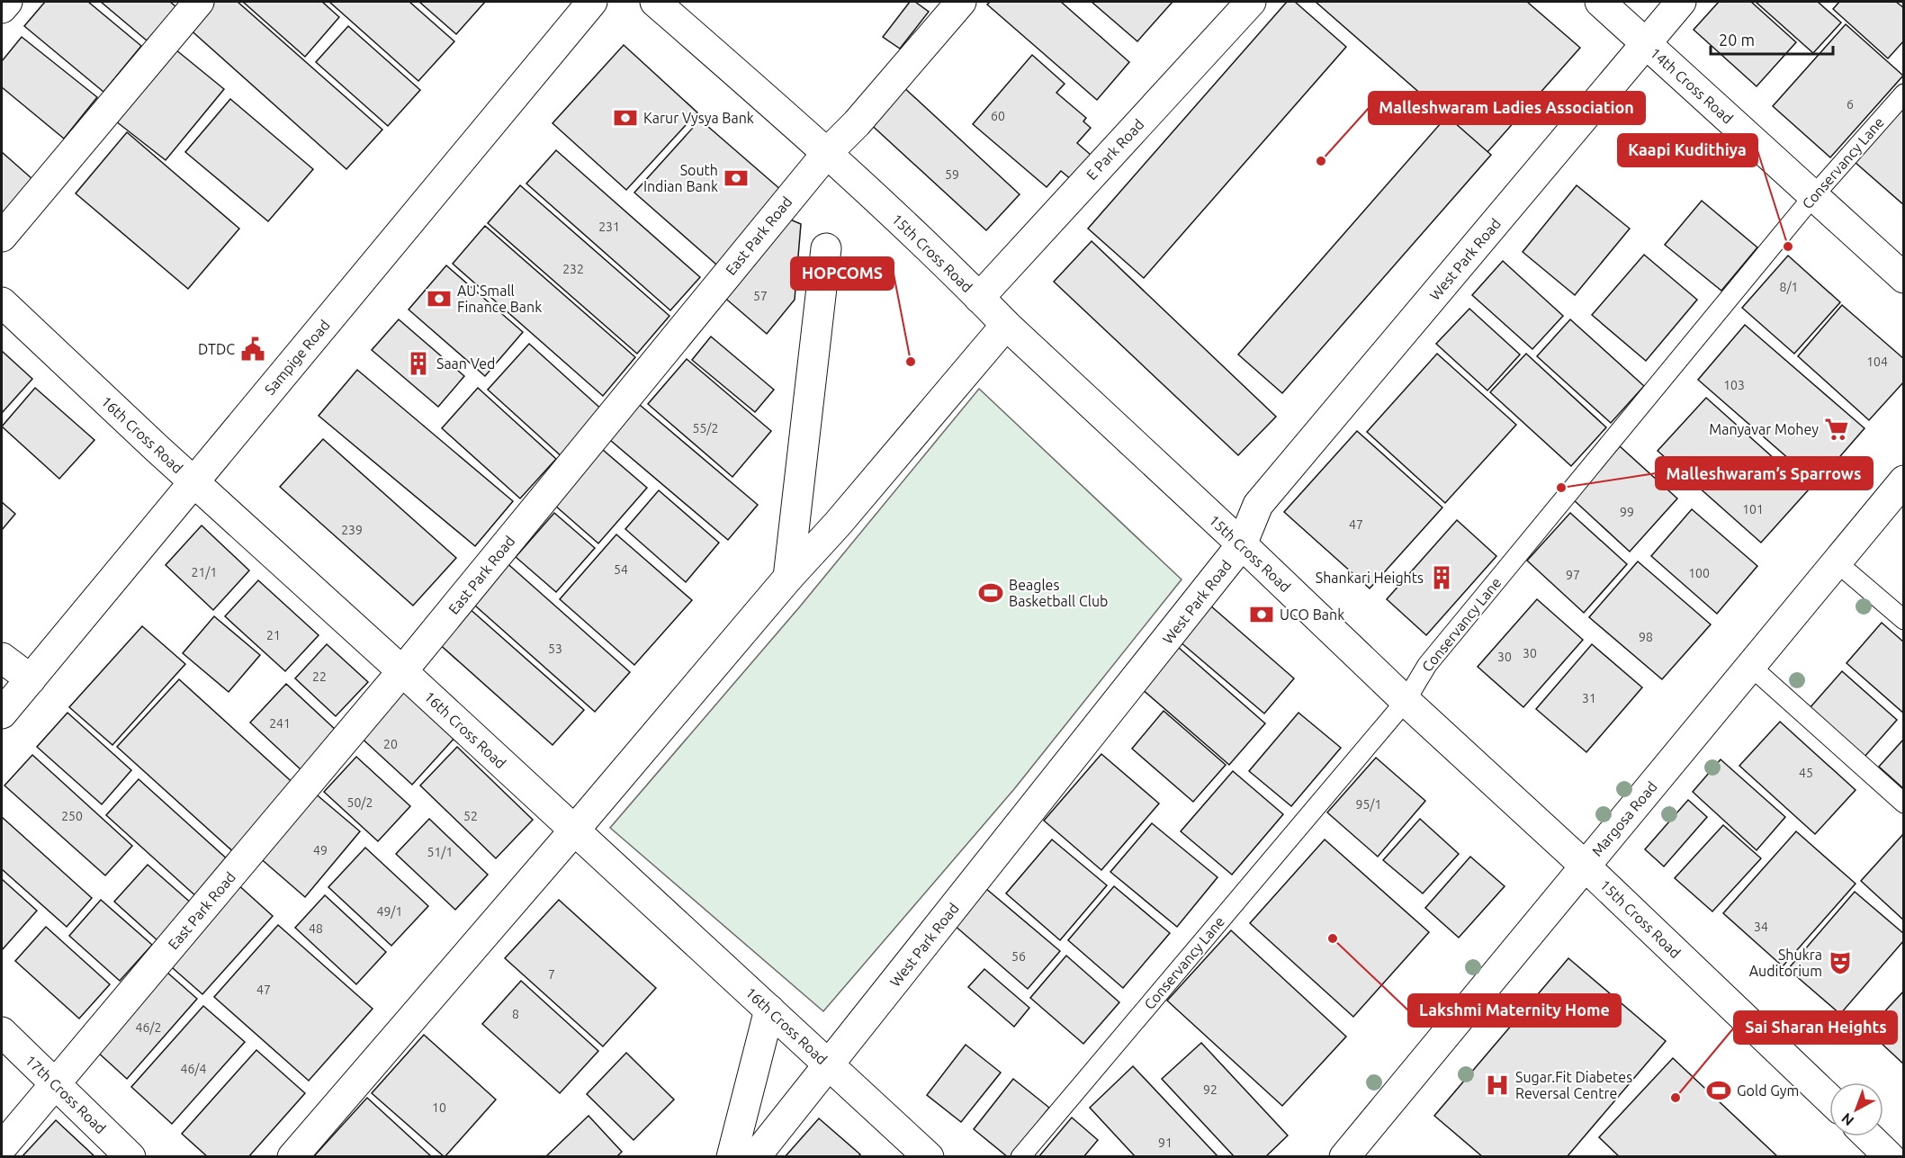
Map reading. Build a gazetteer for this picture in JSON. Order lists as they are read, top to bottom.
{
  "streets": {
    "street": [
      "14th Cross Road",
      "E Park Road",
      "East Park Road",
      "15th Cross Road",
      "West Park Road",
      "Sampige Road",
      "16th Cross Road",
      "Margosa Road",
      "17th Cross Road"
    ],
    "lane": ["Conservancy Lane"]
  },
  "crossings": [
    ["14th Cross Road", "Conservancy Lane"],
    ["14th Cross Road", "West Park Road"],
    ["E Park Road", "15th Cross Road"],
    ["Conservancy Lane", "15th Cross Road"],
    ["East Park Road", "15th Cross Road"],
    ["East Park Road", "16th Cross Road"],
    ["East Park Road", "17th Cross Road"],
    ["15th Cross Road", "West Park Road"],
    ["15th Cross Road", "Margosa Road"],
    ["West Park Road", "16th Cross Road"],
    ["Sampige Road", "16th Cross Road"]
  ],
  "places": {
    "bank": [
      "Karur Vysya Bank",
      "South Indian Bank",
      "AU Small Finance Bank",
      "UCO Bank"
    ],
    "other": [
      "Malleshwaram Ladies Association",
      "Kaapi Kudithiya",
      "HOPCOMS",
      "Malleshwaram’s Sparrows",
      "Lakshmi Maternity Home",
      "Sai Sharan Heights"
    ],
    "public building": ["DTDC"],
    "building": ["Saan Ved", "Shankari Heights"],
    "supermarket": ["Manyavar Mohey"],
    "sports": ["Beagles Basketball Club", "Gold Gym"],
    "theatre": ["Shukra Auditorium"],
    "hospital": ["Sugar.Fit Diabetes Reversal Centre"]
  },
  "house_numbers": [
    "6",
    "60",
    "59",
    "231",
    "232",
    "8/1",
    "57",
    "104",
    "103",
    "55/2",
    "101",
    "99",
    "47",
    "239",
    "54",
    "21/1",
    "100",
    "97",
    "21",
    "98",
    "53",
    "30",
    "30",
    "22",
    "31",
    "241",
    "20",
    "45",
    "50/2",
    "95/1",
    "250",
    "52",
    "49",
    "51/1",
    "49/1",
    "34",
    "48",
    "56",
    "7",
    "47",
    "8",
    "46/2",
    "46/4",
    "92",
    "10",
    "91"
  ],
  "scale_bar": "20 m",
  "north": "bottom left"
}
